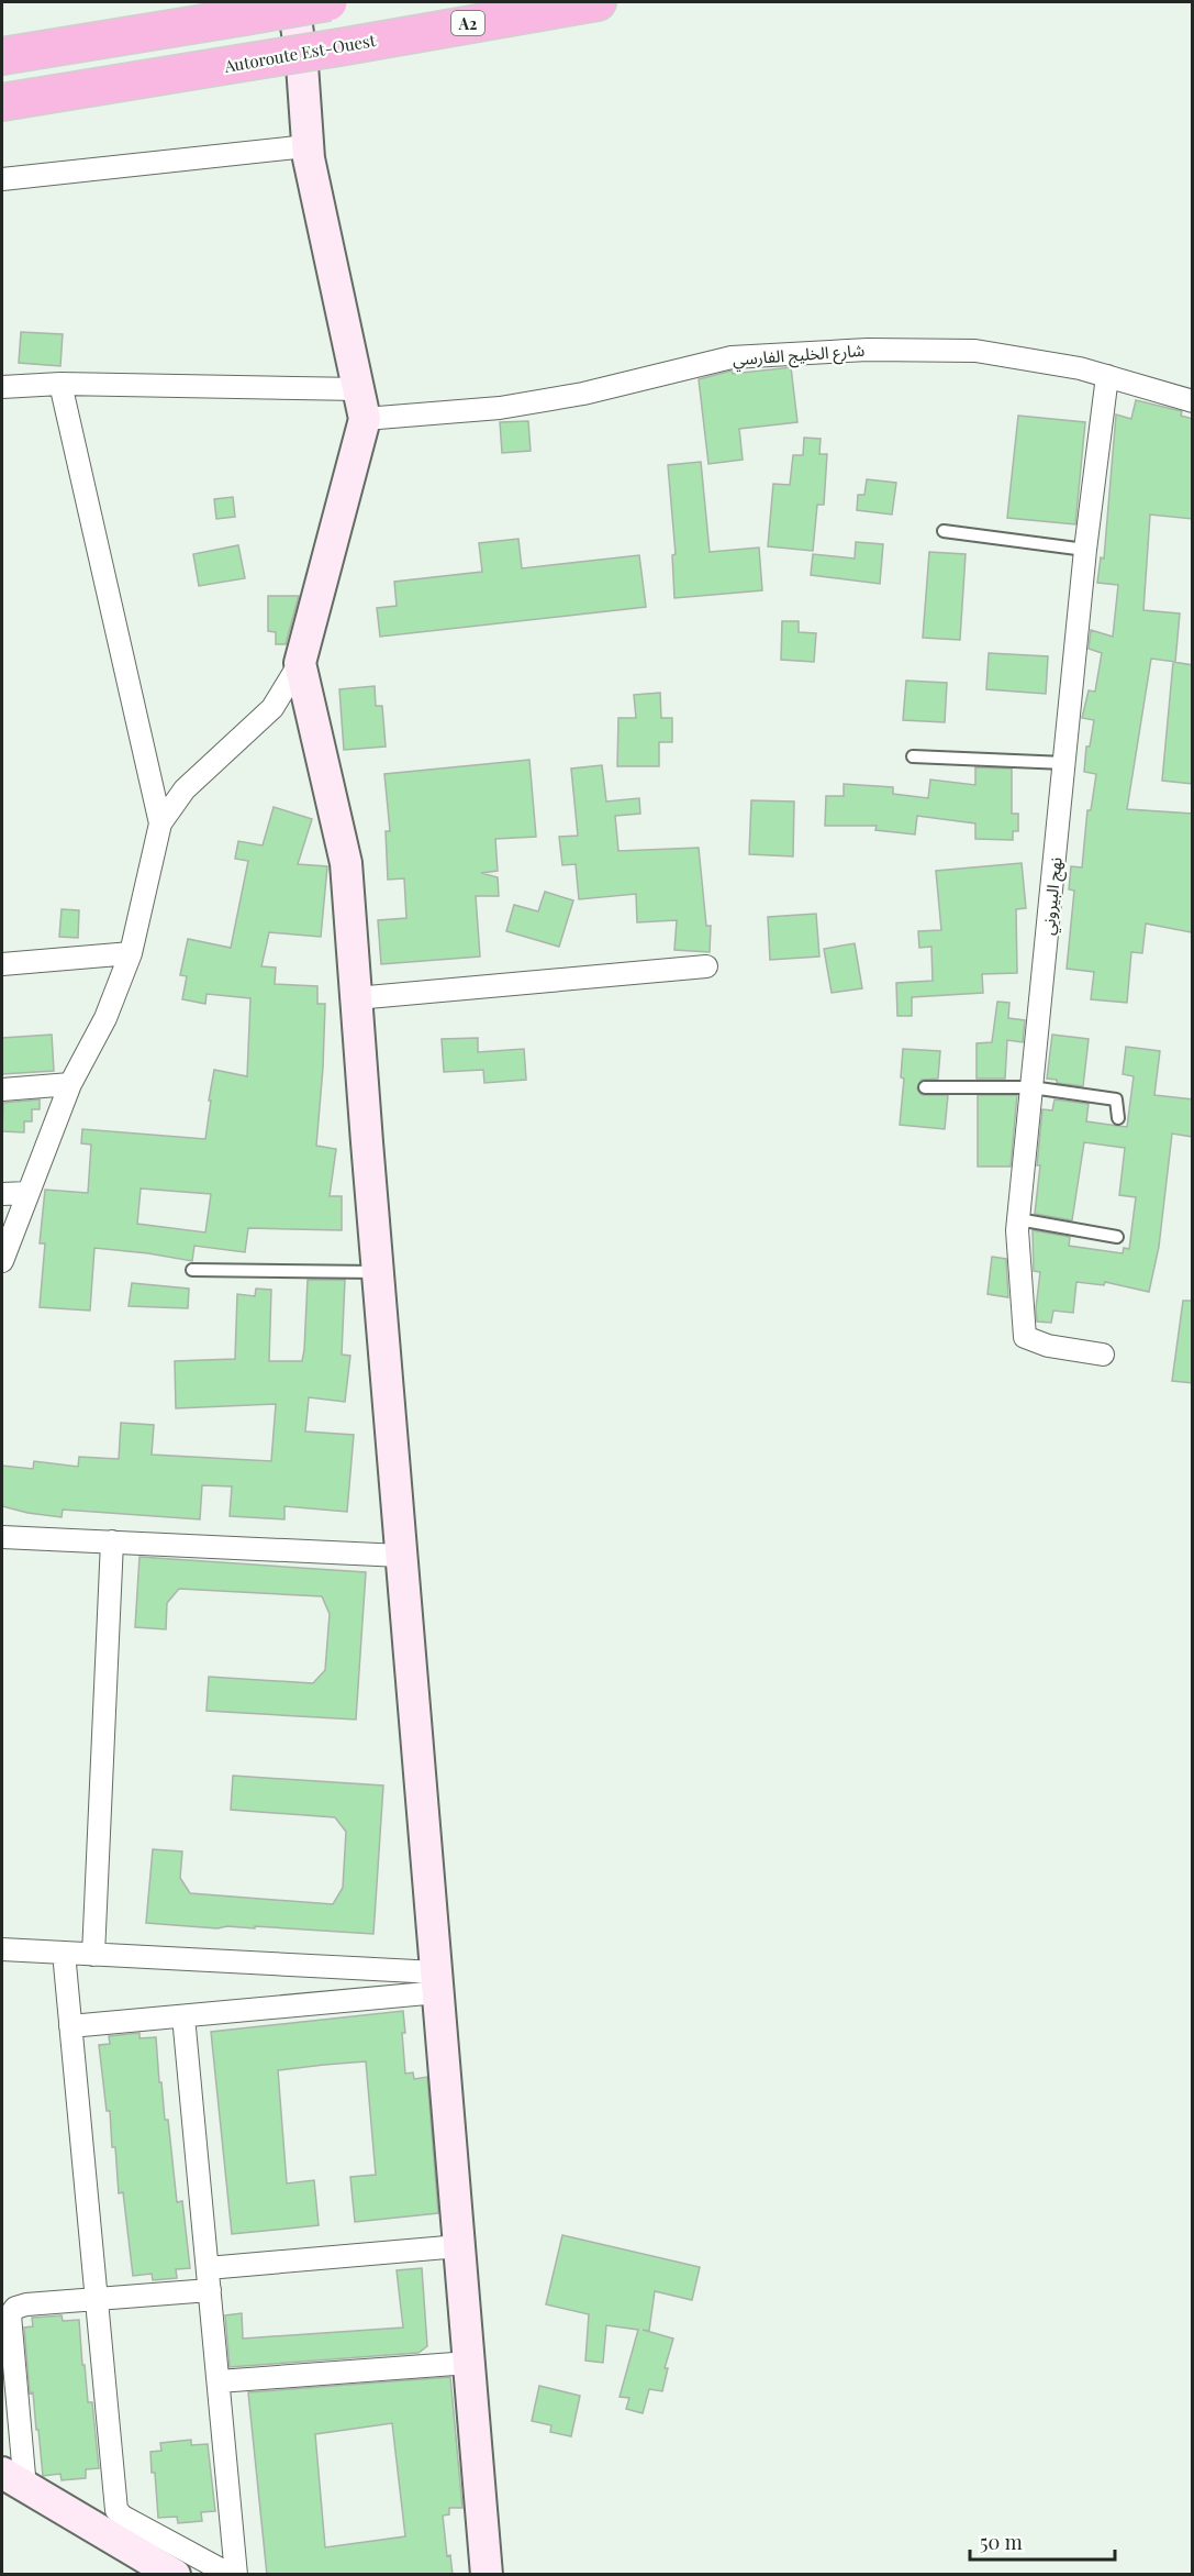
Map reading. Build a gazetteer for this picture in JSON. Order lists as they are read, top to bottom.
{
  "streets": {
    "highway": ["A2", "Autoroute Est-Ouest"],
    "street": ["شارع الخليج الفارسي", "نهج البيروني"]
  },
  "crossings": [
    ["شارع الخليج الفارسي", "نهج البيروني"]
  ],
  "scale_bar": "50 m"
}
